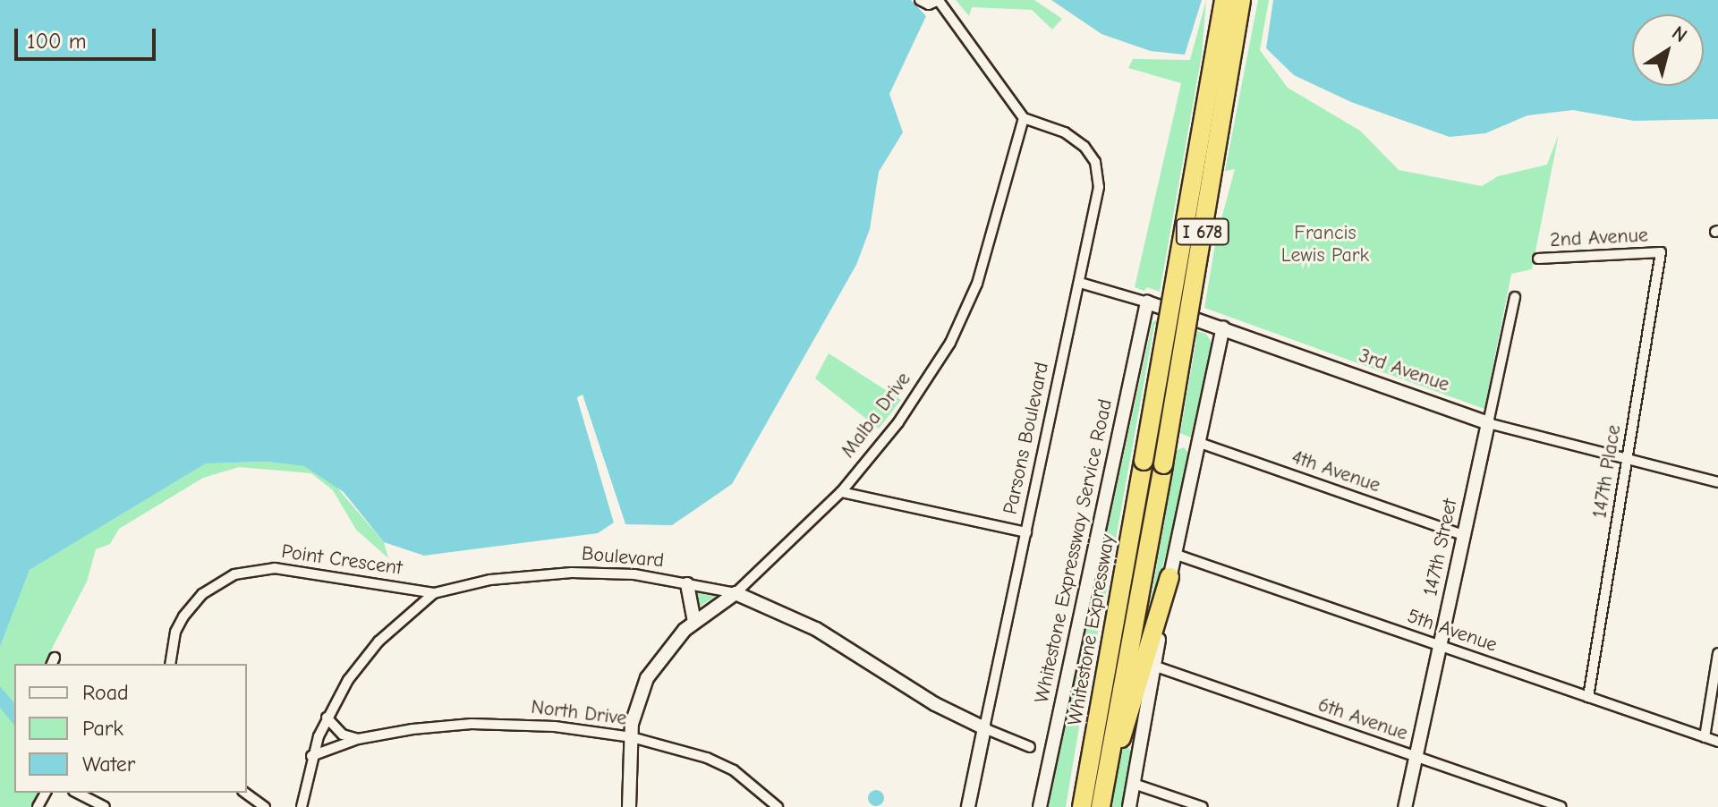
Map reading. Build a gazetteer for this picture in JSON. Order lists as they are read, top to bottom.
{
  "streets": {
    "highway": ["I 678", "Whitestone Expressway"],
    "street": [
      "2nd Avenue",
      "3rd Avenue",
      "Malba Drive",
      "Parsons Boulevard",
      "4th Avenue",
      "147th Place",
      "147th Street",
      "Whitestone Expressway Service Road",
      "Boulevard",
      "Point Crescent",
      "5th Avenue",
      "North Drive",
      "6th Avenue"
    ]
  },
  "crossings": [
    ["2nd Avenue", "147th Place"],
    ["3rd Avenue", "Parsons Boulevard"],
    ["3rd Avenue", "147th Place"],
    ["3rd Avenue", "147th Street"],
    ["3rd Avenue", "Whitestone Expressway Service Road"],
    ["Malba Drive", "Parsons Boulevard"],
    ["Malba Drive", "Boulevard"],
    ["Malba Drive", "North Drive"],
    ["Parsons Boulevard", "Boulevard"],
    ["4th Avenue", "147th Street"],
    ["147th Place", "5th Avenue"],
    ["147th Street", "5th Avenue"],
    ["147th Street", "6th Avenue"],
    ["Boulevard", "Point Crescent"],
    ["Boulevard", "North Drive"]
  ],
  "parks": ["Francis Lewis Park"],
  "legend": ["Road", "Park", "Water"],
  "scale_bar": "100 m",
  "north": "top right"
}
